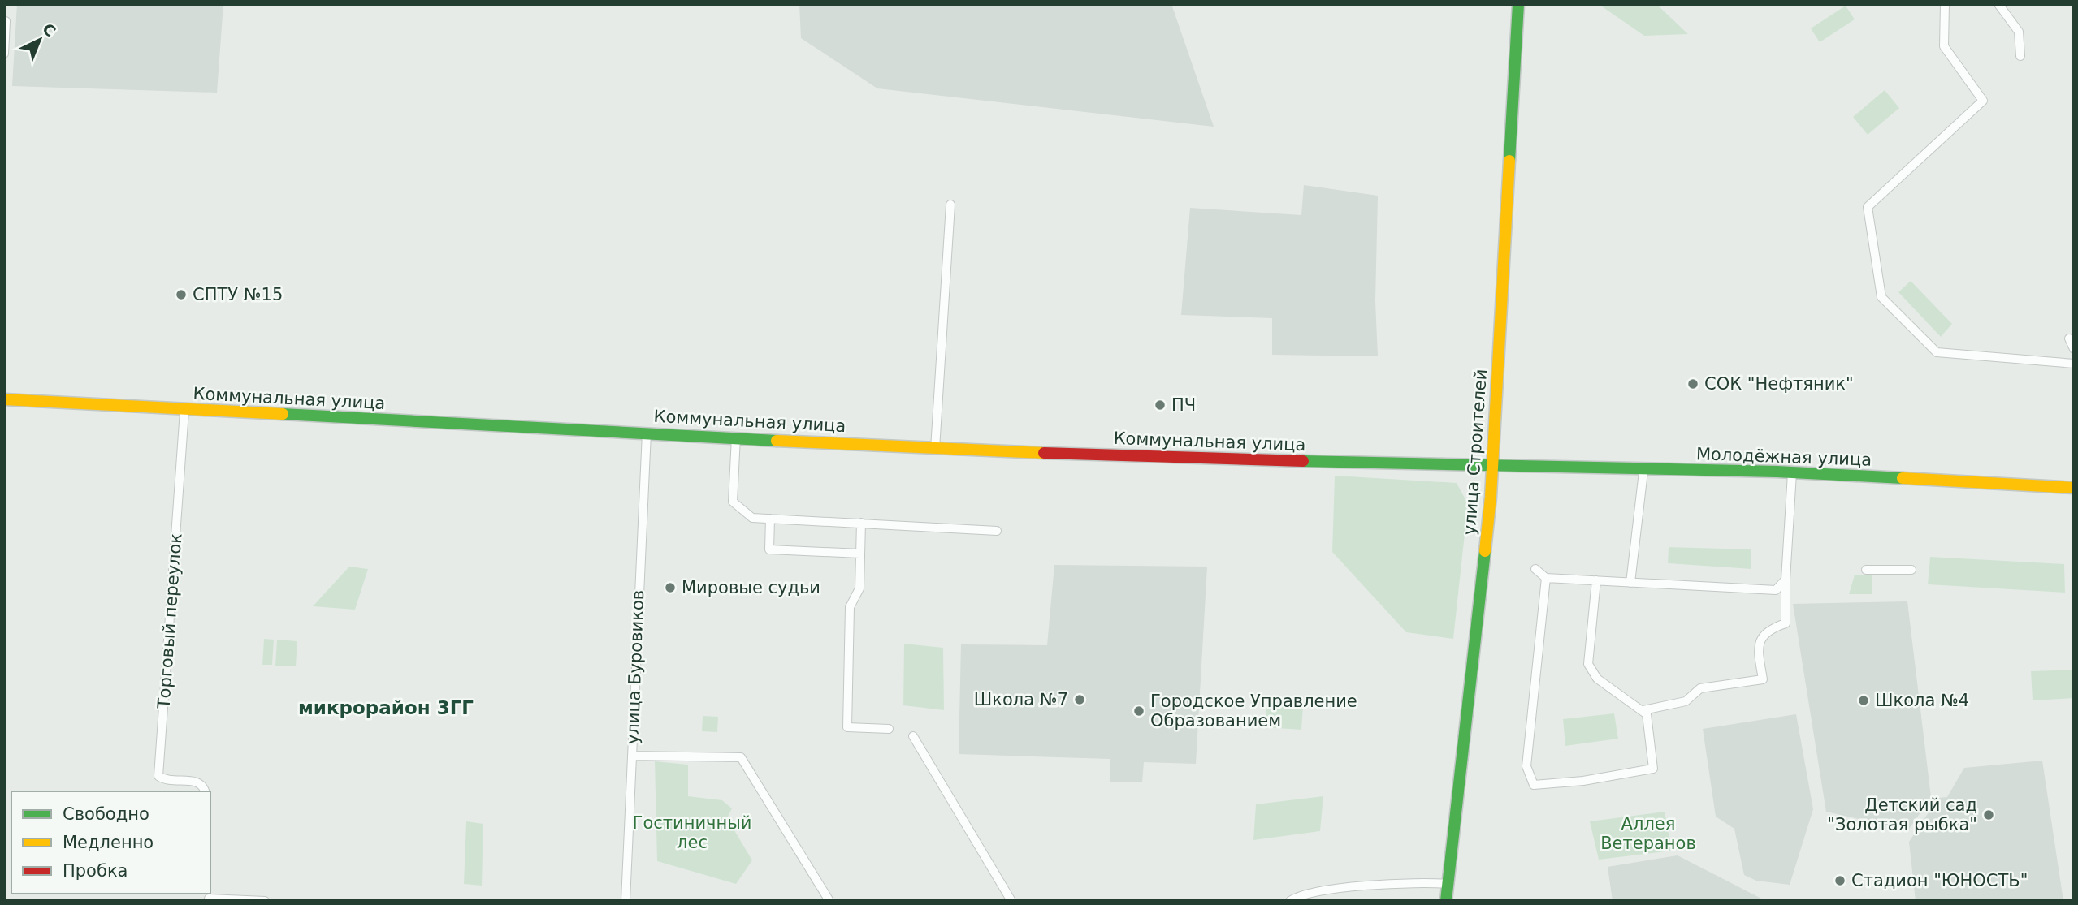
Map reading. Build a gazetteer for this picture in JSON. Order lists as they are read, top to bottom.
{
  "streets": {
    "main road": ["Коммунальная улица", "улица Строителей", "Молодёжная улица"],
    "street": ["Торговый переулок", "улица Буровиков"]
  },
  "crossings": [
    ["Коммунальная улица", "улица Строителей"],
    ["Коммунальная улица", "Молодёжная улица"],
    ["Коммунальная улица", "Торговый переулок"],
    ["Коммунальная улица", "улица Буровиков"],
    ["улица Строителей", "Молодёжная улица"]
  ],
  "districts": ["микрорайон 3ГГ"],
  "parks": ["Гостиничный лес", "Аллея Ветеранов"],
  "places": [
    "СПТУ №15",
    "СОК \"Нефтяник\"",
    "ПЧ",
    "Мировые судьи",
    "Школа №7",
    "Школа №4",
    "Городское Управление Образованием",
    "Детский сад \"Золотая рыбка\"",
    "Стадион \"ЮНОСТЬ\""
  ],
  "legend": ["Свободно", "Медленно", "Пробка"],
  "north": "top right"
}
